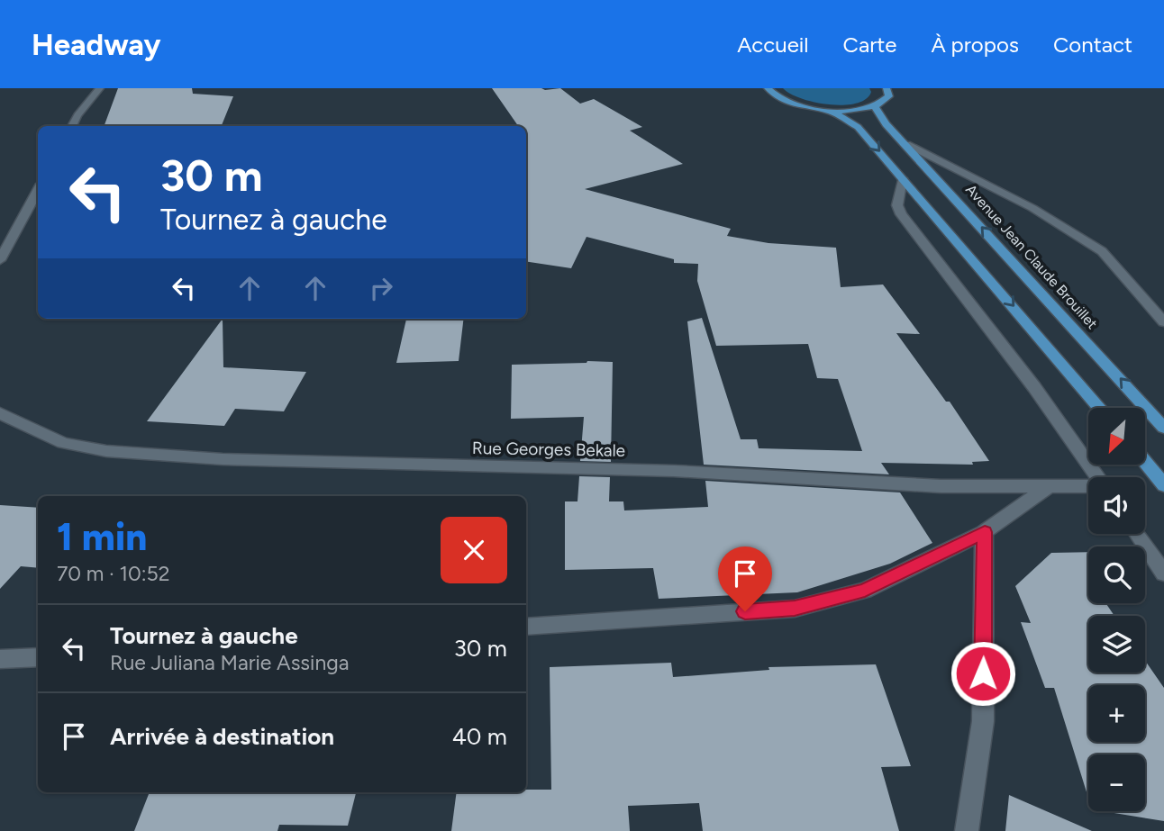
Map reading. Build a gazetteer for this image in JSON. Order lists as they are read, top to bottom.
{
  "streets": {
    "main road": ["Avenue Jean Claude Brouillet"],
    "street": ["Rue Georges Bekale"]
  },
  "north": "bottom left",
  "page": {
    "header": "Headway",
    "nav": [
      "Accueil",
      "Carte",
      "À propos",
      "Contact"
    ],
    "turn": ["30 m", "Tournez à gauche"],
    "map_buttons": ["+", "−"],
    "heading": ["1 min", "70 m · 10:52"],
    "list": [
      {
        "name": "Tournez à gauche",
        "note": "Rue Juliana Marie Assinga",
        "value": "30 m"
      },
      {
        "name": "Arrivée à destination",
        "value": "40 m"
      }
    ]
  }
}
